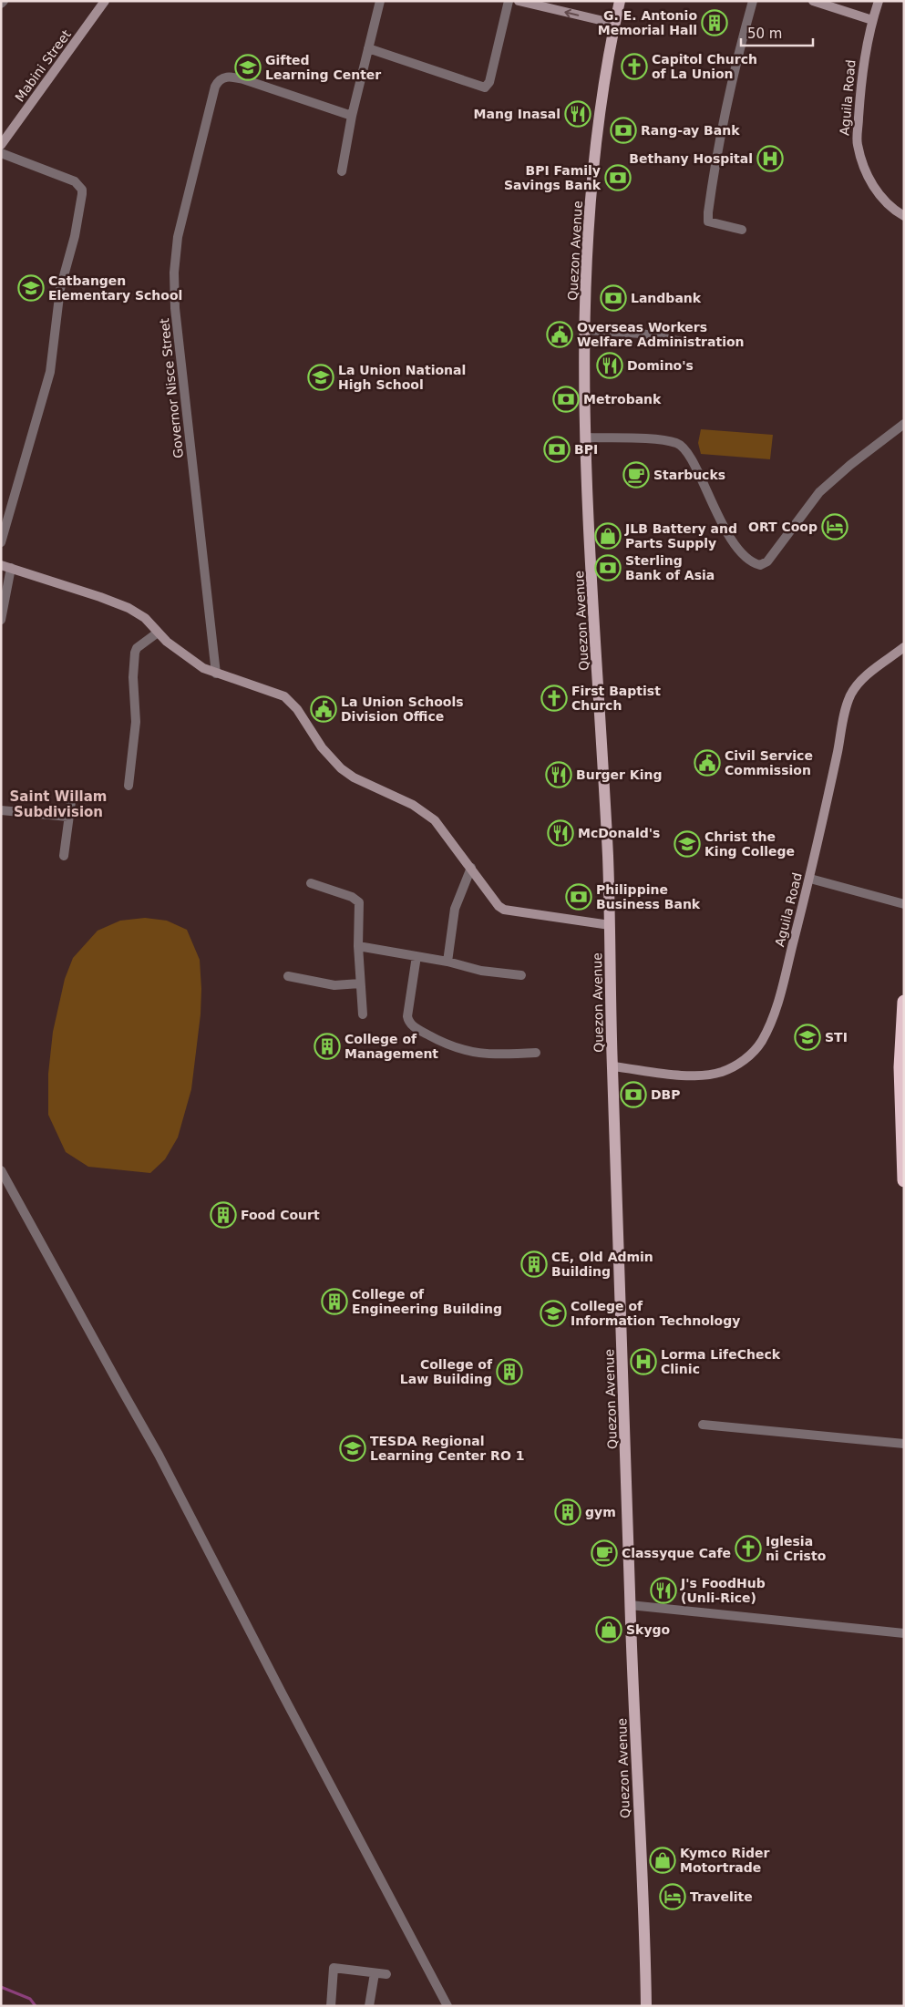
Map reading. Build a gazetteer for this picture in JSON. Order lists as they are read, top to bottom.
{
  "streets": {
    "main road": ["Quezon Avenue"],
    "street": ["Mabini Street", "Aguila Road", "Governor Nisce Street"]
  },
  "crossings": [
    ["Aguila Road", "Quezon Avenue"]
  ],
  "districts": ["Saint Willam Subdivision"],
  "places": {
    "building": [
      "G. E. Antonio Memorial Hall",
      "College of Management",
      "Food Court",
      "CE, Old Admin Building",
      "College of Engineering Building",
      "College of Law Building",
      "gym"
    ],
    "church": ["Capitol Church of La Union", "First Baptist Church", "Iglesia ni Cristo"],
    "school or university": [
      "Gifted Learning Center",
      "Catbangen Elementary School",
      "La Union National High School",
      "Christ the King College",
      "STI",
      "College of Information Technology",
      "TESDA Regional Learning Center RO 1"
    ],
    "restaurant": [
      "Mang Inasal",
      "Domino's",
      "Burger King",
      "McDonald's",
      "J's FoodHub (Unli-Rice)"
    ],
    "bank": [
      "Rang-ay Bank",
      "BPI Family Savings Bank",
      "Landbank",
      "Metrobank",
      "BPI",
      "Sterling Bank of Asia",
      "Philippine Business Bank",
      "DBP"
    ],
    "hospital": ["Bethany Hospital", "Lorma LifeCheck Clinic"],
    "public building": ["Overseas Workers Welfare Administration", "La Union Schools Division Office", "Civil Service Commission"],
    "cafe": ["Starbucks", "Classyque Cafe"],
    "hotel": ["ORT Coop", "Travelite"],
    "shop": ["JLB Battery and Parts Supply", "Skygo", "Kymco Rider Motortrade"]
  },
  "scale_bar": "50 m"
}
